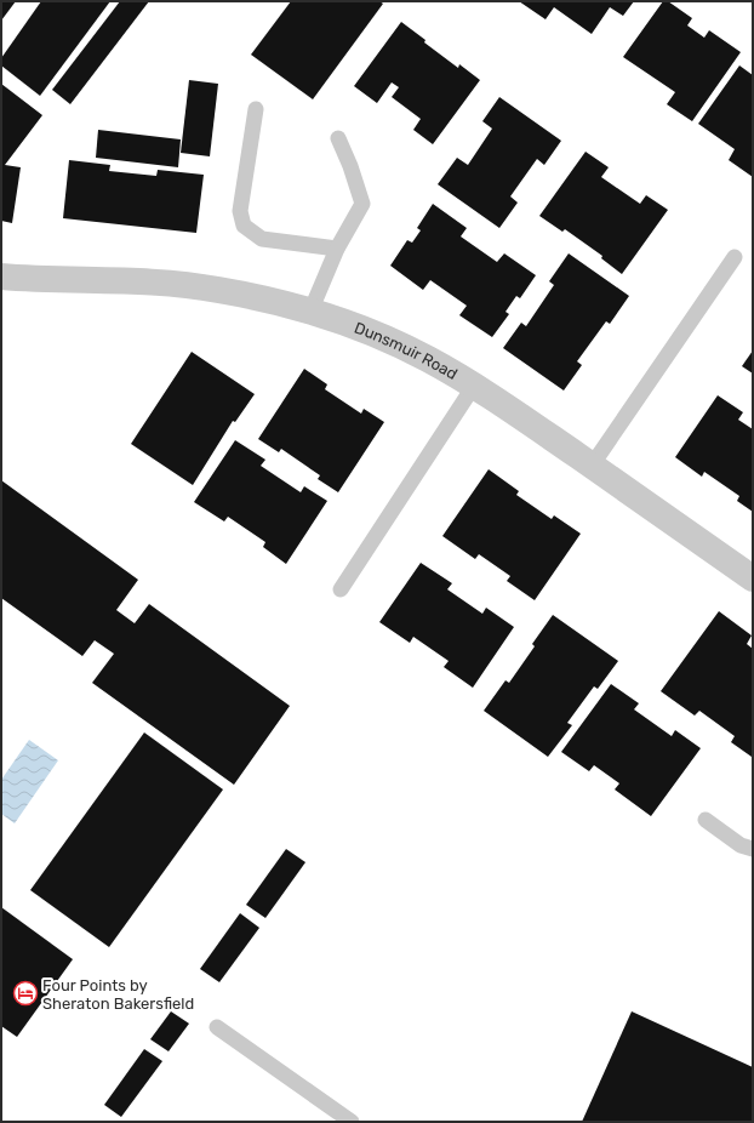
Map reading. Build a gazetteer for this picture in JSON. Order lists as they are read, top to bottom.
{
  "streets": {
    "street": ["Dunsmuir Road"]
  },
  "places": {
    "hotel": ["Four Points by Sheraton Bakersfield"]
  }
}
